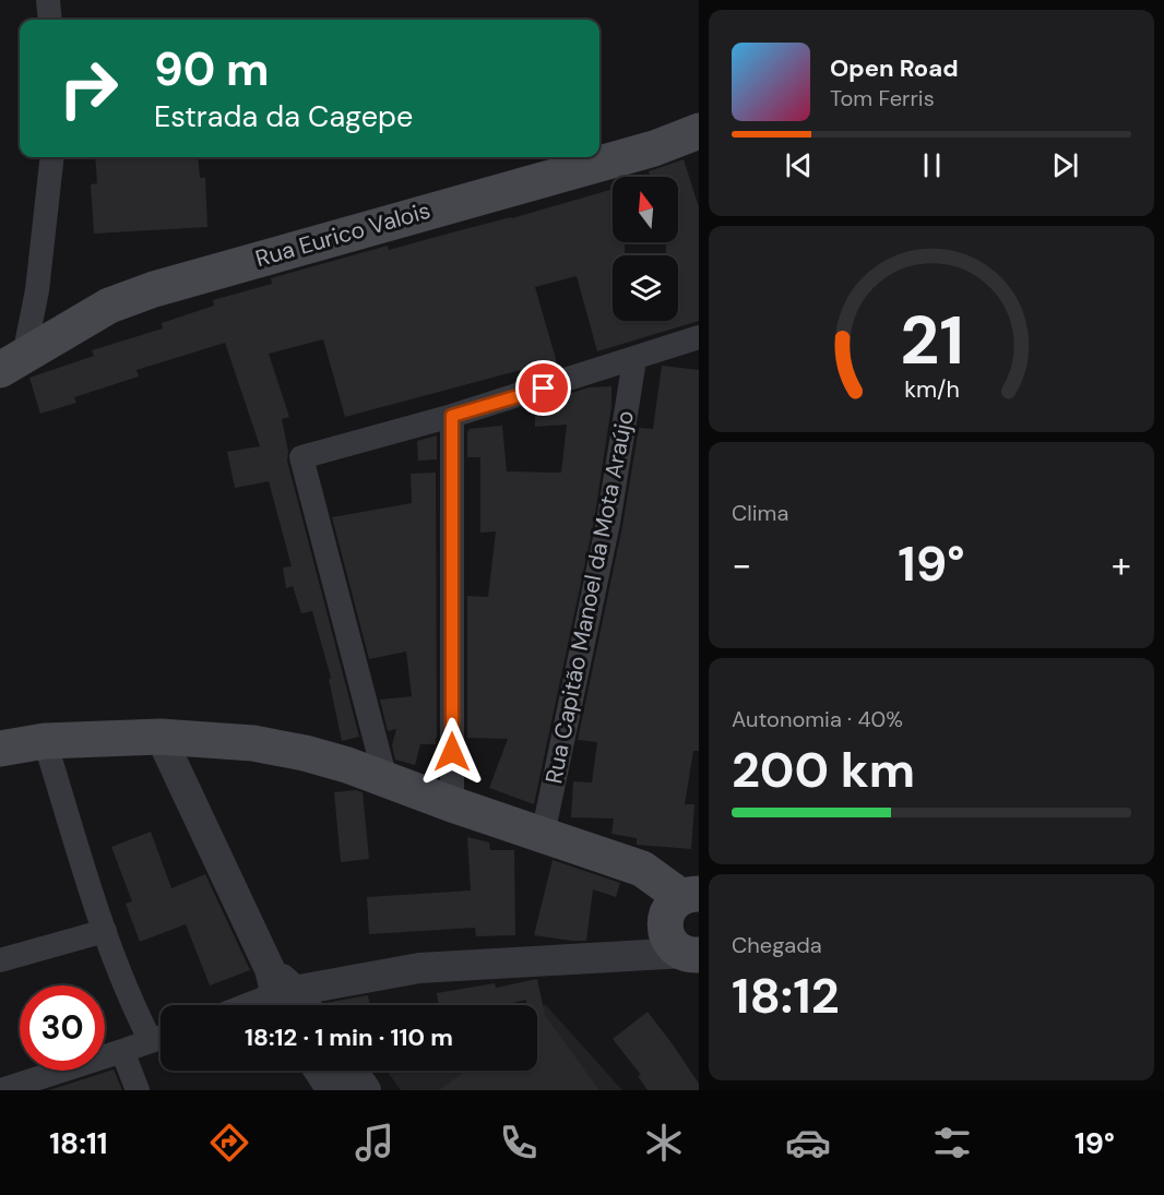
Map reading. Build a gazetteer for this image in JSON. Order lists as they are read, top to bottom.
{
  "streets": {
    "main road": ["Rua Eurico Valois"],
    "street": ["Rua Capitão Manoel da Mota Araújo"]
  },
  "north": "top",
  "page": {
    "turn": ["90 m", "Estrada da Cagepe"],
    "song": ["Open Road", "Tom Ferris"],
    "tile": [
      "Clima",
      ["Autonomia · 40%", "200 km"],
      ["Chegada", "18:12"]
    ],
    "heat": ["−", "19°", "+"],
    "limit": "30",
    "trip": "18:12 · 1 min · 110 m",
    "tabs": ["18:11", "19°"],
    "gauge": ["21", "km/h"]
  }
}
